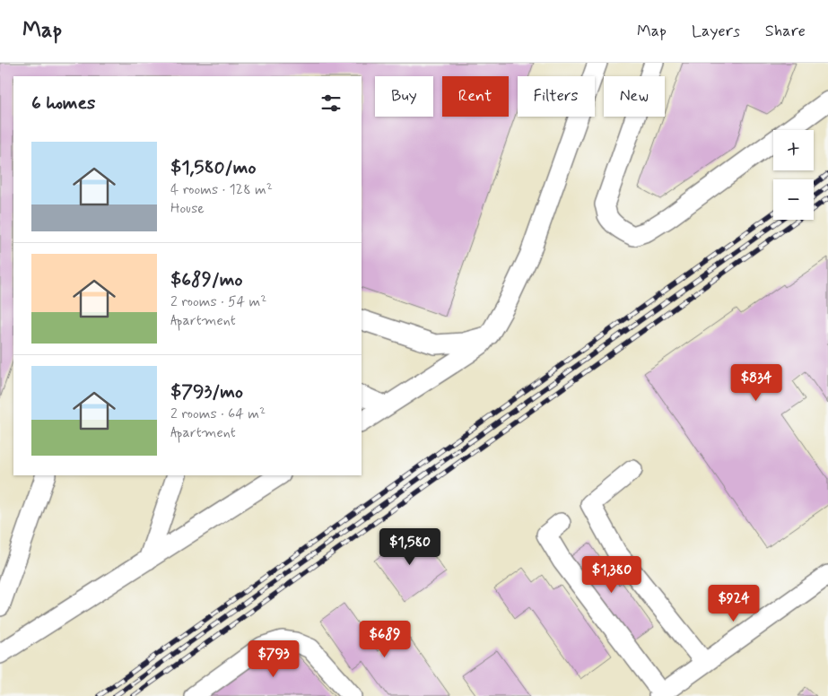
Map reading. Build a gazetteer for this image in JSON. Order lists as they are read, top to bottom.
{
  "page": {
    "header": "Map",
    "nav": ["Map", "Layers", "Share"],
    "chip": [
      "Buy",
      "Rent",
      "Filters",
      "New"
    ],
    "heading": "6 homes",
    "map_buttons": ["+", "−"],
    "list": [
      {
        "name": "$1,580/mo",
        "note": "4 rooms · 128 m² · House"
      },
      {
        "name": "$689/mo",
        "note": "2 rooms · 54 m² · Apartment"
      },
      {
        "name": "$793/mo",
        "note": "2 rooms · 64 m² · Apartment"
      }
    ],
    "price": [
      "$834",
      "$1,580",
      "$1,380",
      "$924",
      "$689",
      "$793"
    ]
  }
}
